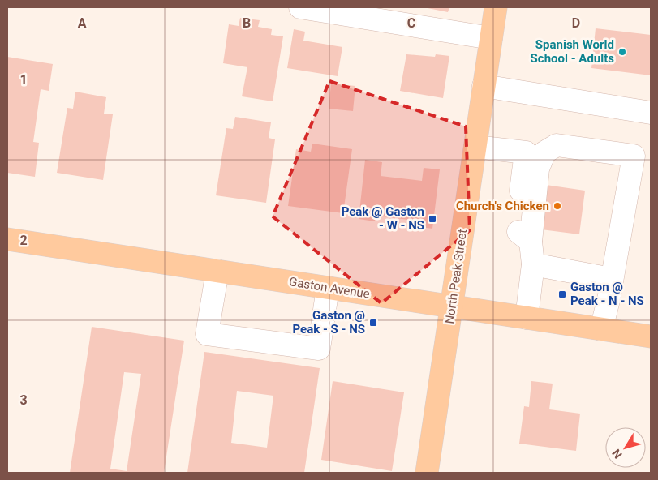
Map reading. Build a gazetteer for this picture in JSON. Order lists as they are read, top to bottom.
{
  "streets": {
    "main road": ["North Peak Street", "Gaston Avenue"]
  },
  "crossings": [
    ["North Peak Street", "Gaston Avenue"]
  ],
  "places": {
    "other": ["Spanish World School - Adults", "Church's Chicken"],
    "transit": ["Peak @ Gaston - W - NS", "Gaston @ Peak - N - NS", "Gaston @ Peak - S - NS"]
  },
  "north": "bottom left",
  "grid": {
    "columns": [
      "A",
      "B",
      "C",
      "D"
    ],
    "rows": ["1", "2", "3"]
  }
}
